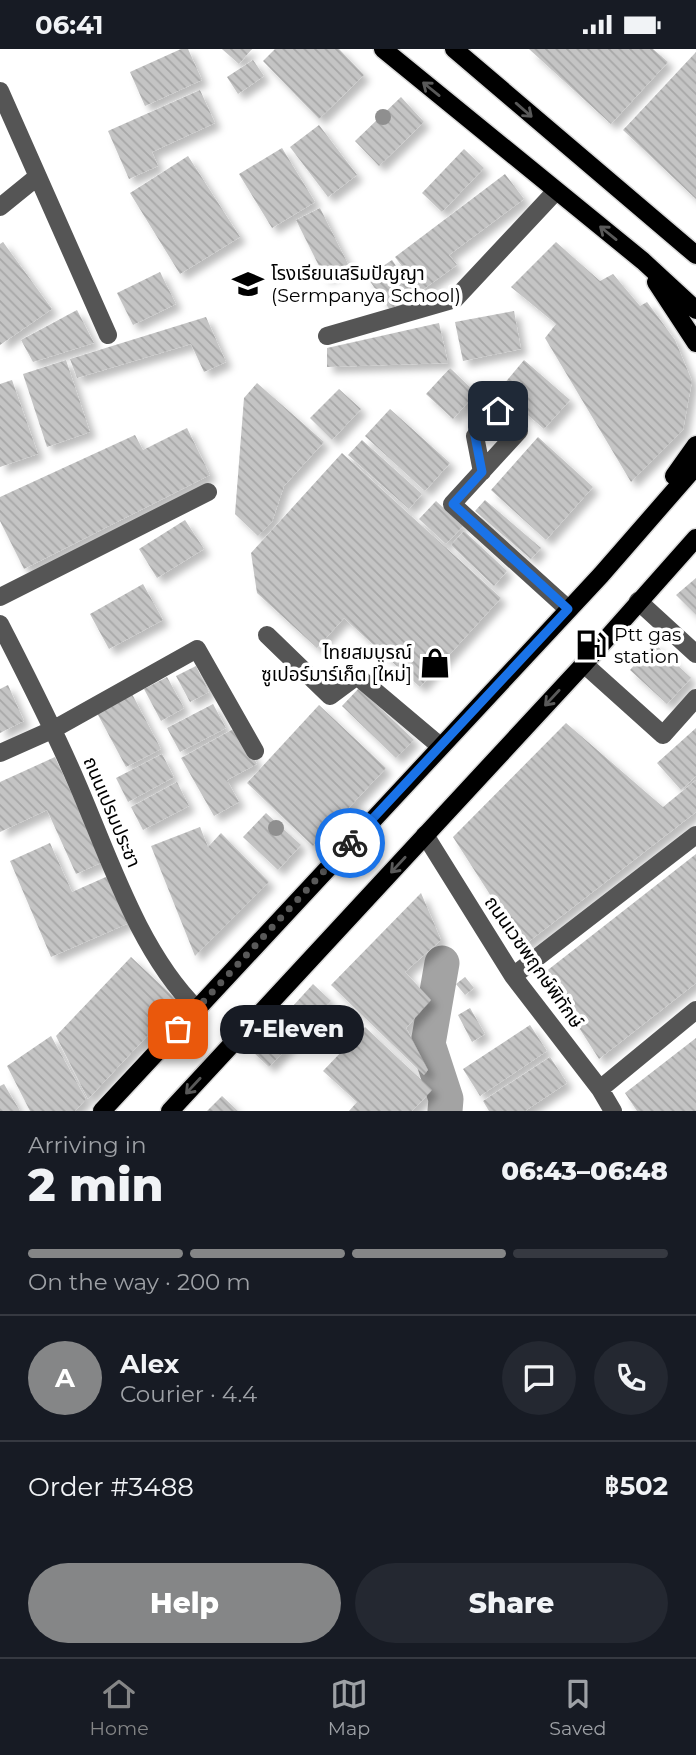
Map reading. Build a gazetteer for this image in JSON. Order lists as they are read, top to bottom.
{
  "streets": {
    "street": ["ถนนเปรมประชา", "ถนนเวชพฤกษ์พิทักษ์"]
  },
  "places": {
    "school or university": ["โรงเรียนเสริมปัญญา (Sermpanya School)"],
    "fuel station": ["Ptt gas station"],
    "shop": ["ไทยสมบูรณ์ ซูเปอร์มาร์เก็ต [ใหม่]"],
    "other": ["7-Eleven"]
  },
  "page": {
    "status": "06:41",
    "bubble": "7-Eleven",
    "heading": ["2 min", "Arriving in", "06:43–06:48"],
    "panel": [
      "Alex",
      "Courier · 4.4",
      "Order #3488",
      "฿502"
    ],
    "bar": "On the way · 200 m",
    "round": "A",
    "buttons": ["Help", "Share"],
    "tabs": ["Home", "Map", "Saved"]
  }
}
